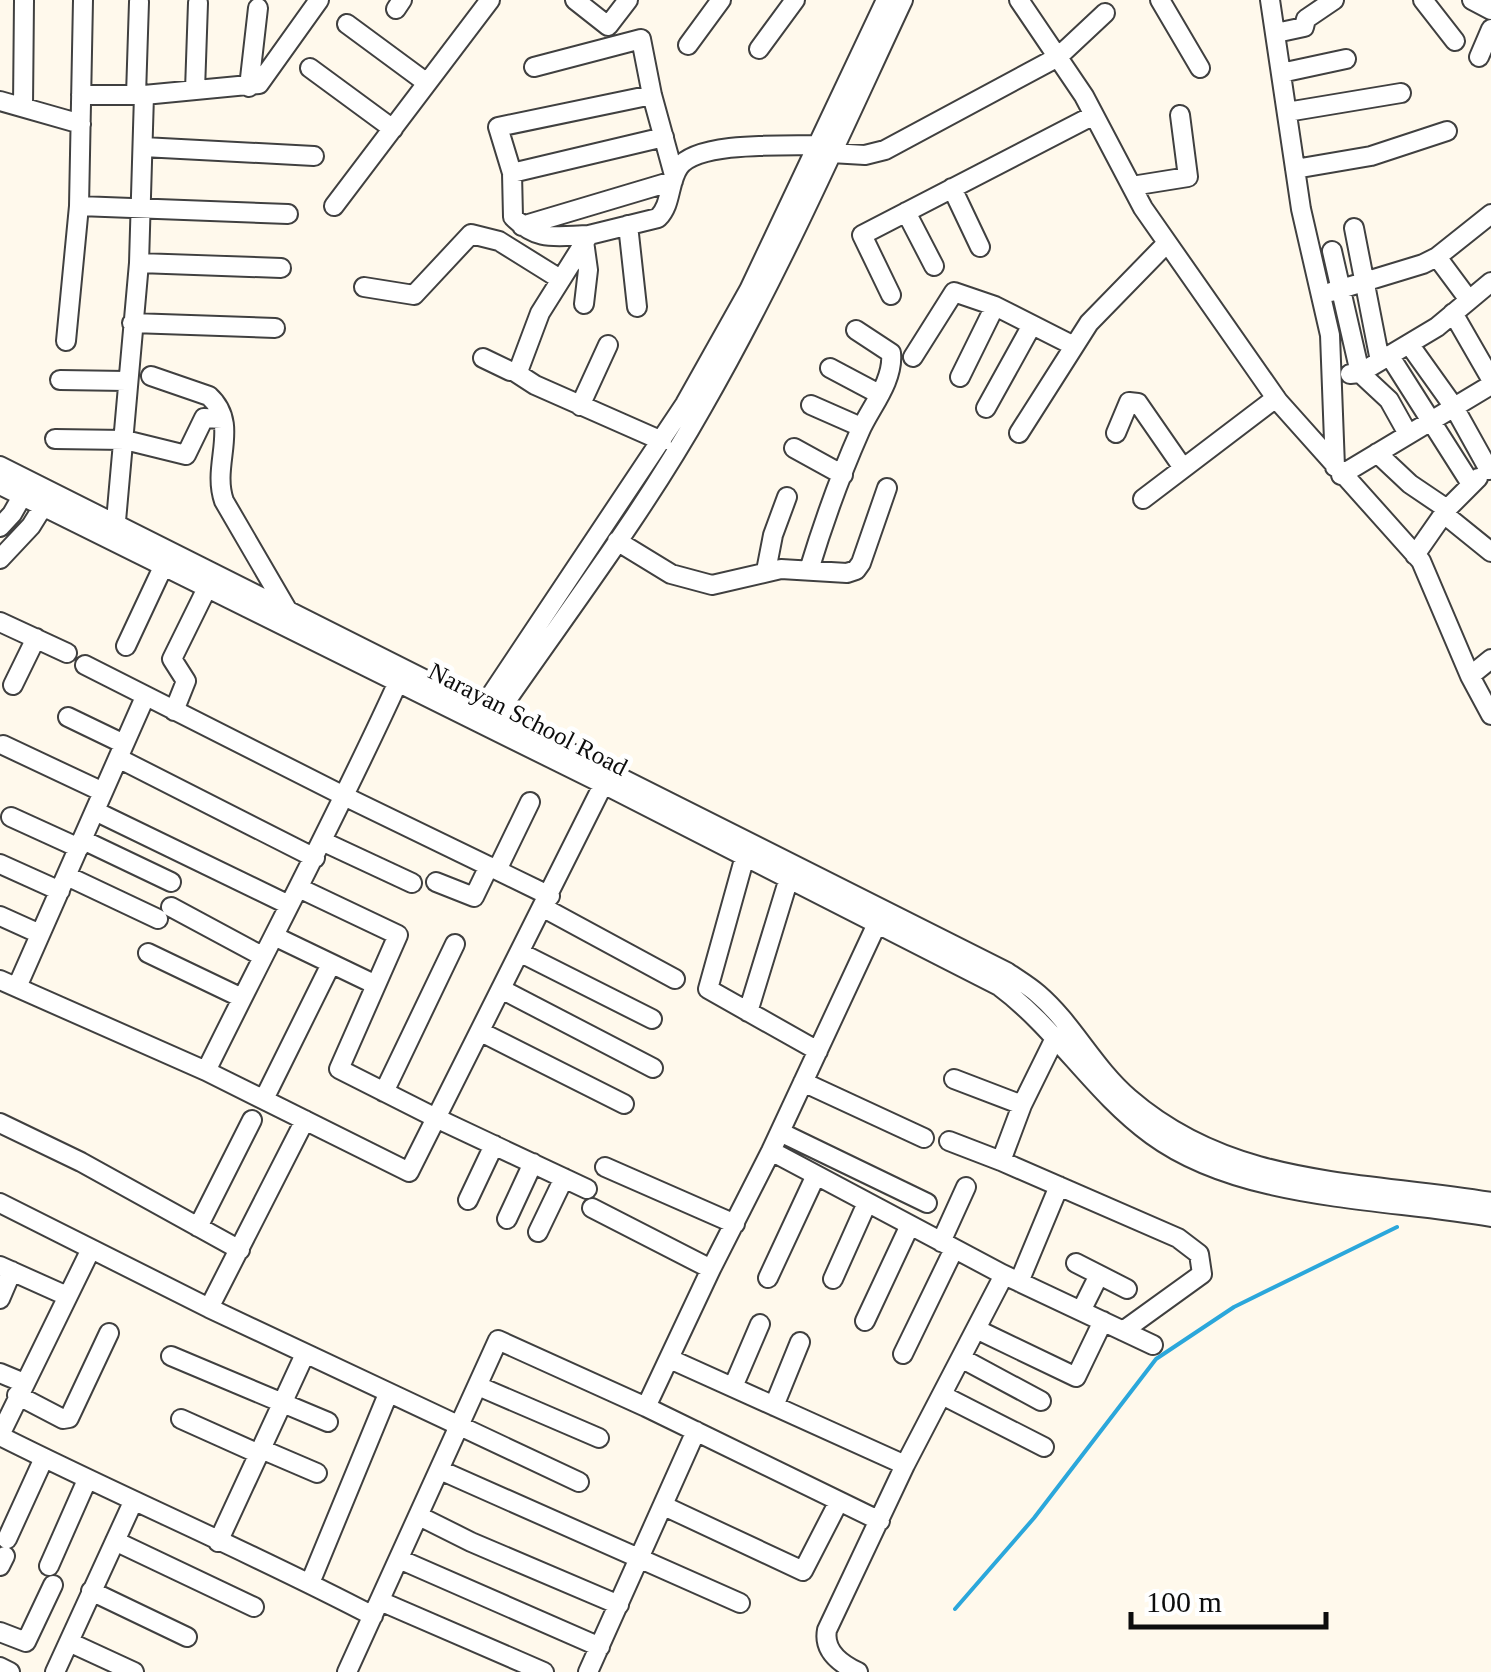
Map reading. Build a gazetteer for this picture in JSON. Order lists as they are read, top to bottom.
{
  "streets": {
    "street": ["Narayan School Road"]
  },
  "scale_bar": "100 m"
}
